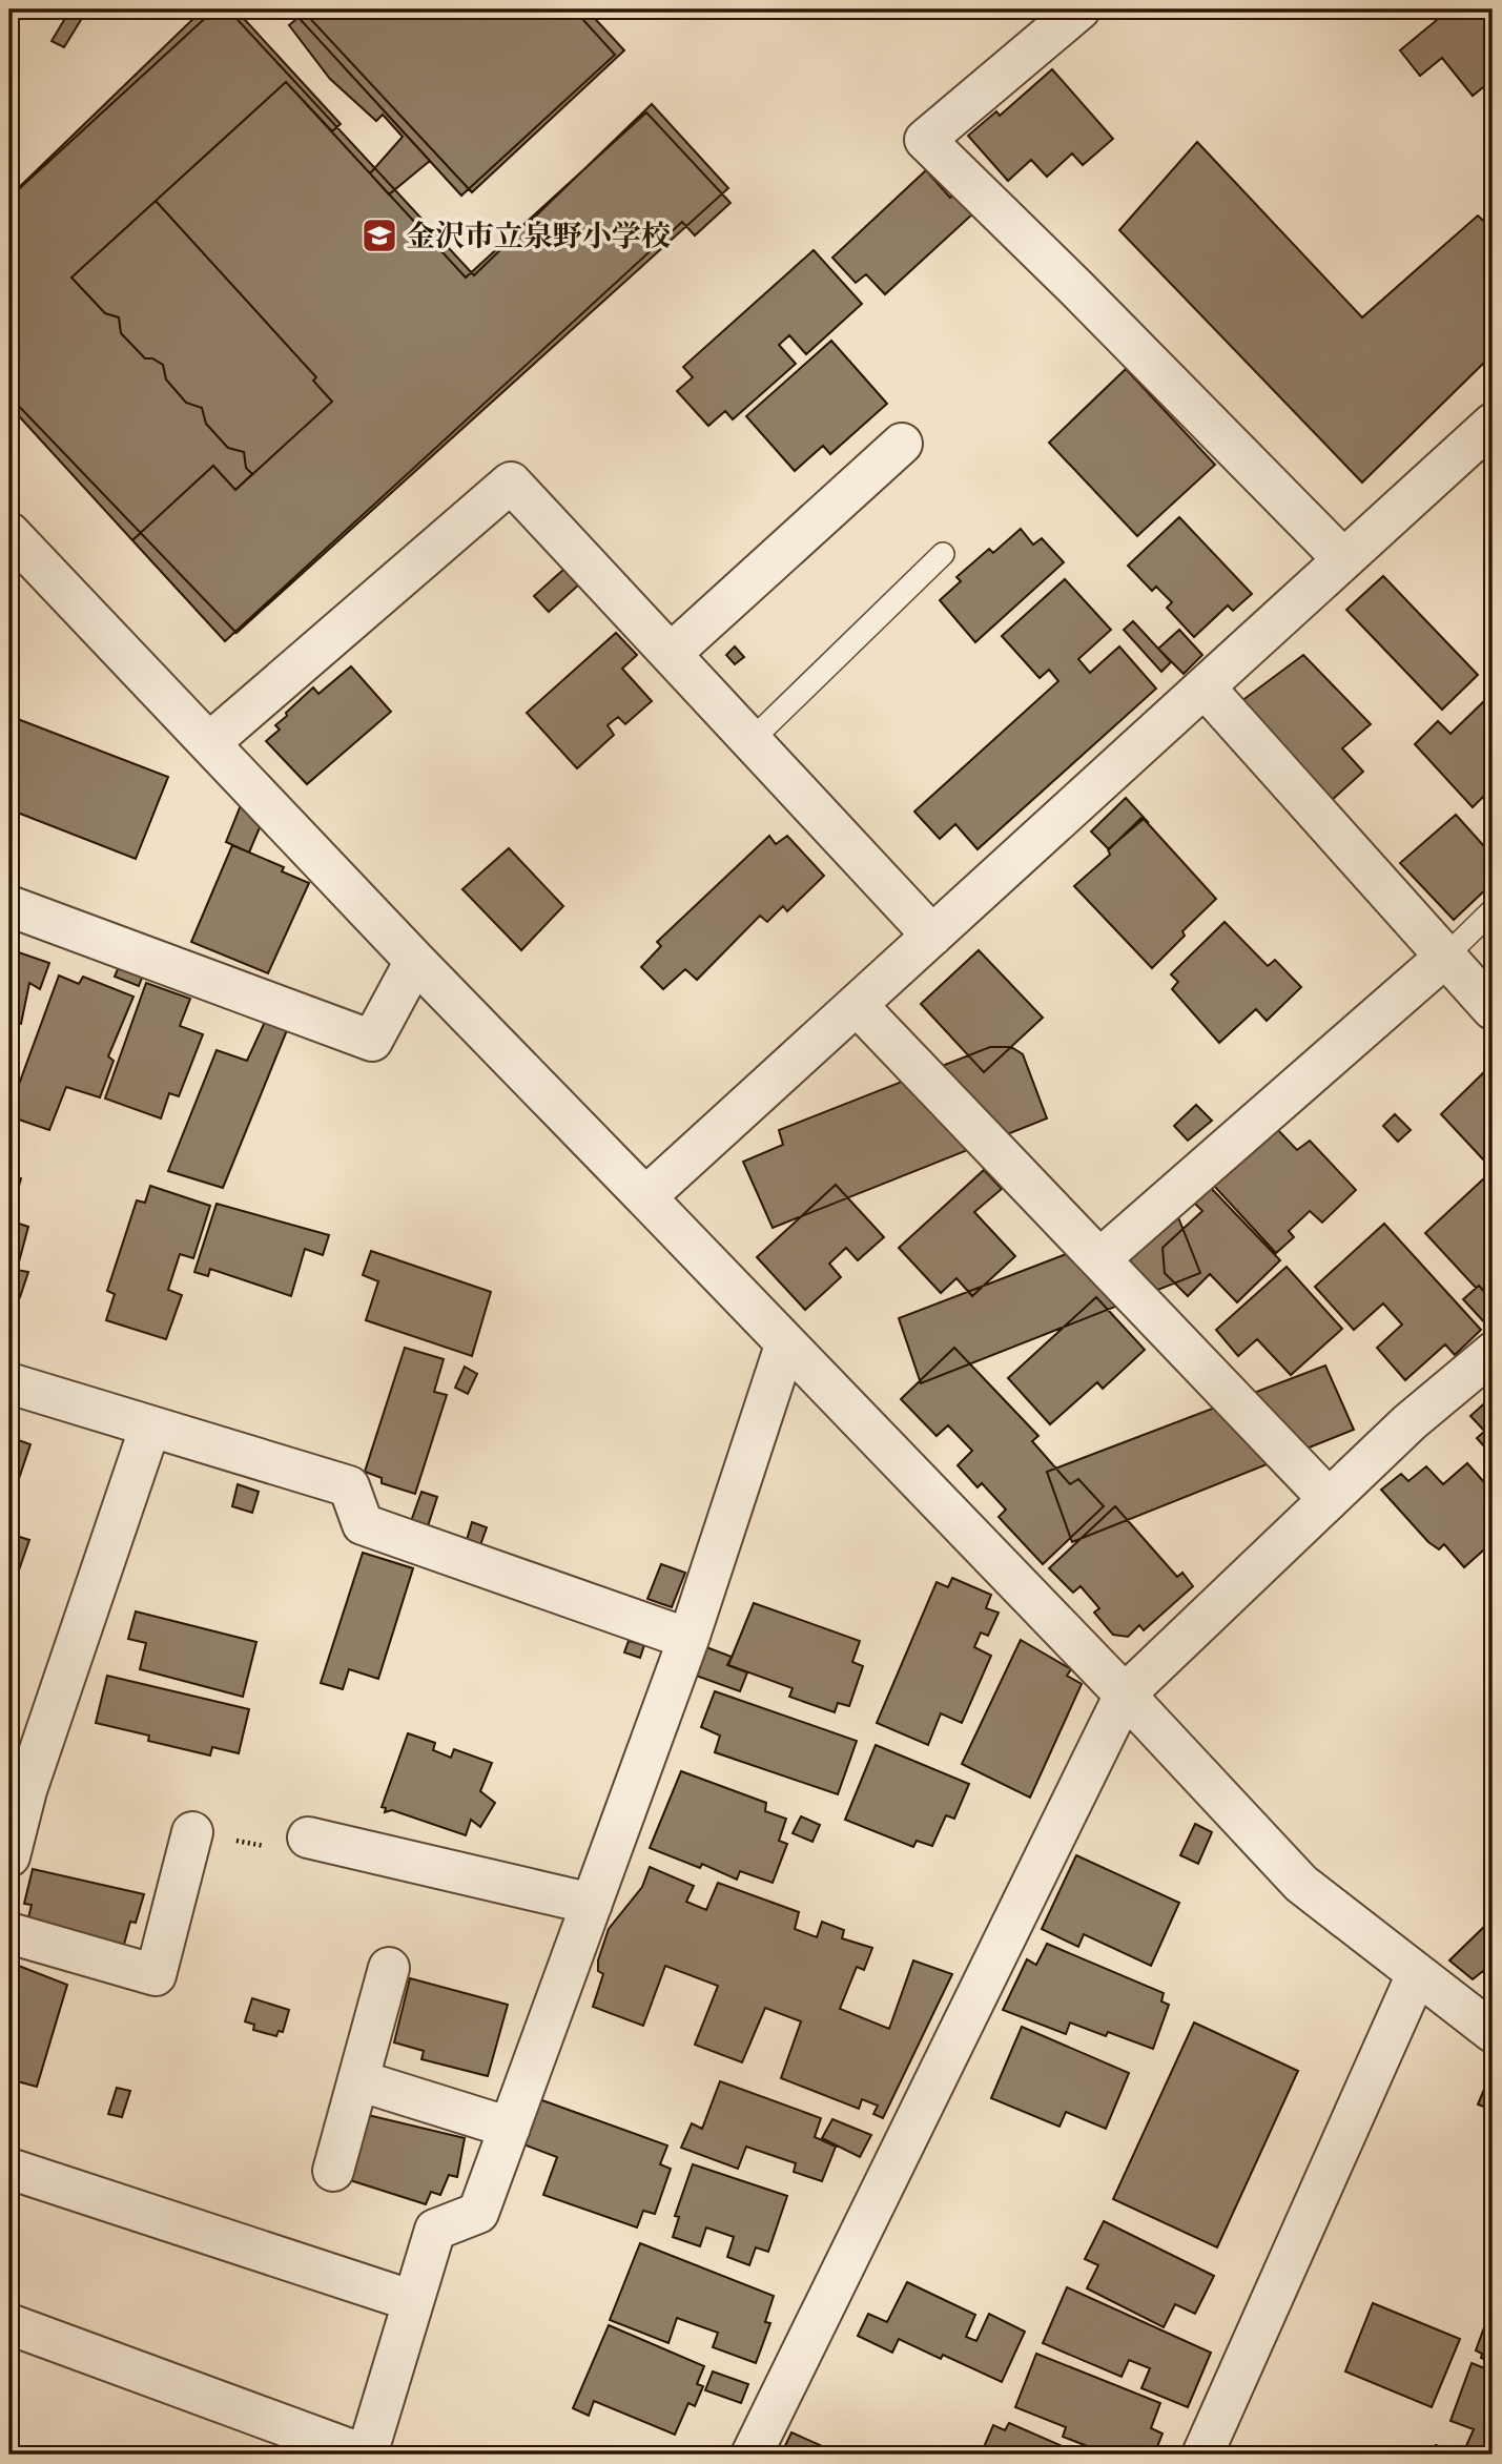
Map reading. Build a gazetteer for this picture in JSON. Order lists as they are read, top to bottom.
{
  "places": {
    "school or university": ["金沢市立泉野小学校"]
  }
}
